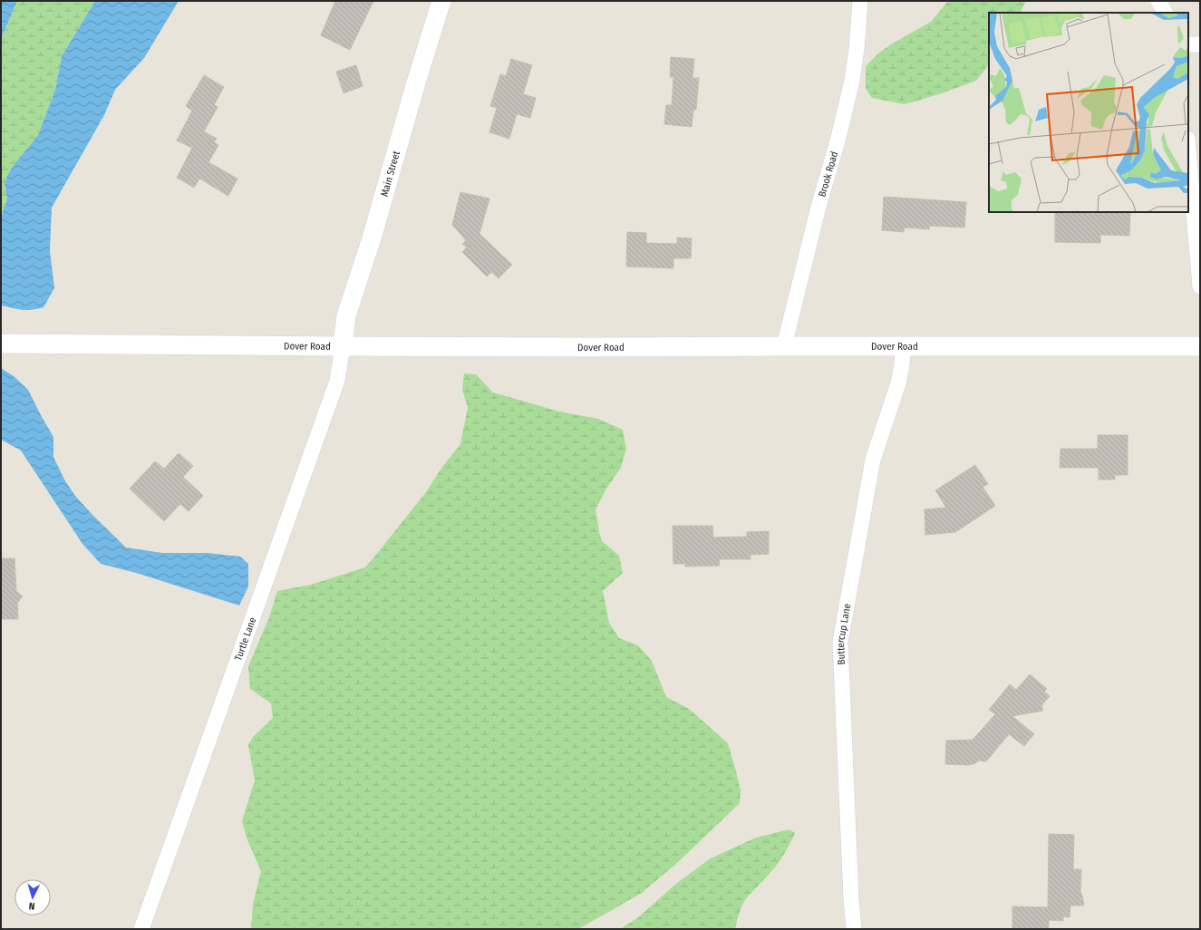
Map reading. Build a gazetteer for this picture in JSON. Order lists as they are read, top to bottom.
{
  "streets": {
    "street": [
      "Main Street",
      "Brook Road",
      "Dover Road",
      "Buttercup Lane",
      "Turtle Lane"
    ]
  },
  "crossings": [
    ["Main Street", "Dover Road"],
    ["Main Street", "Turtle Lane"],
    ["Brook Road", "Dover Road"],
    ["Dover Road", "Buttercup Lane"],
    ["Dover Road", "Turtle Lane"]
  ],
  "north": "bottom"
}
